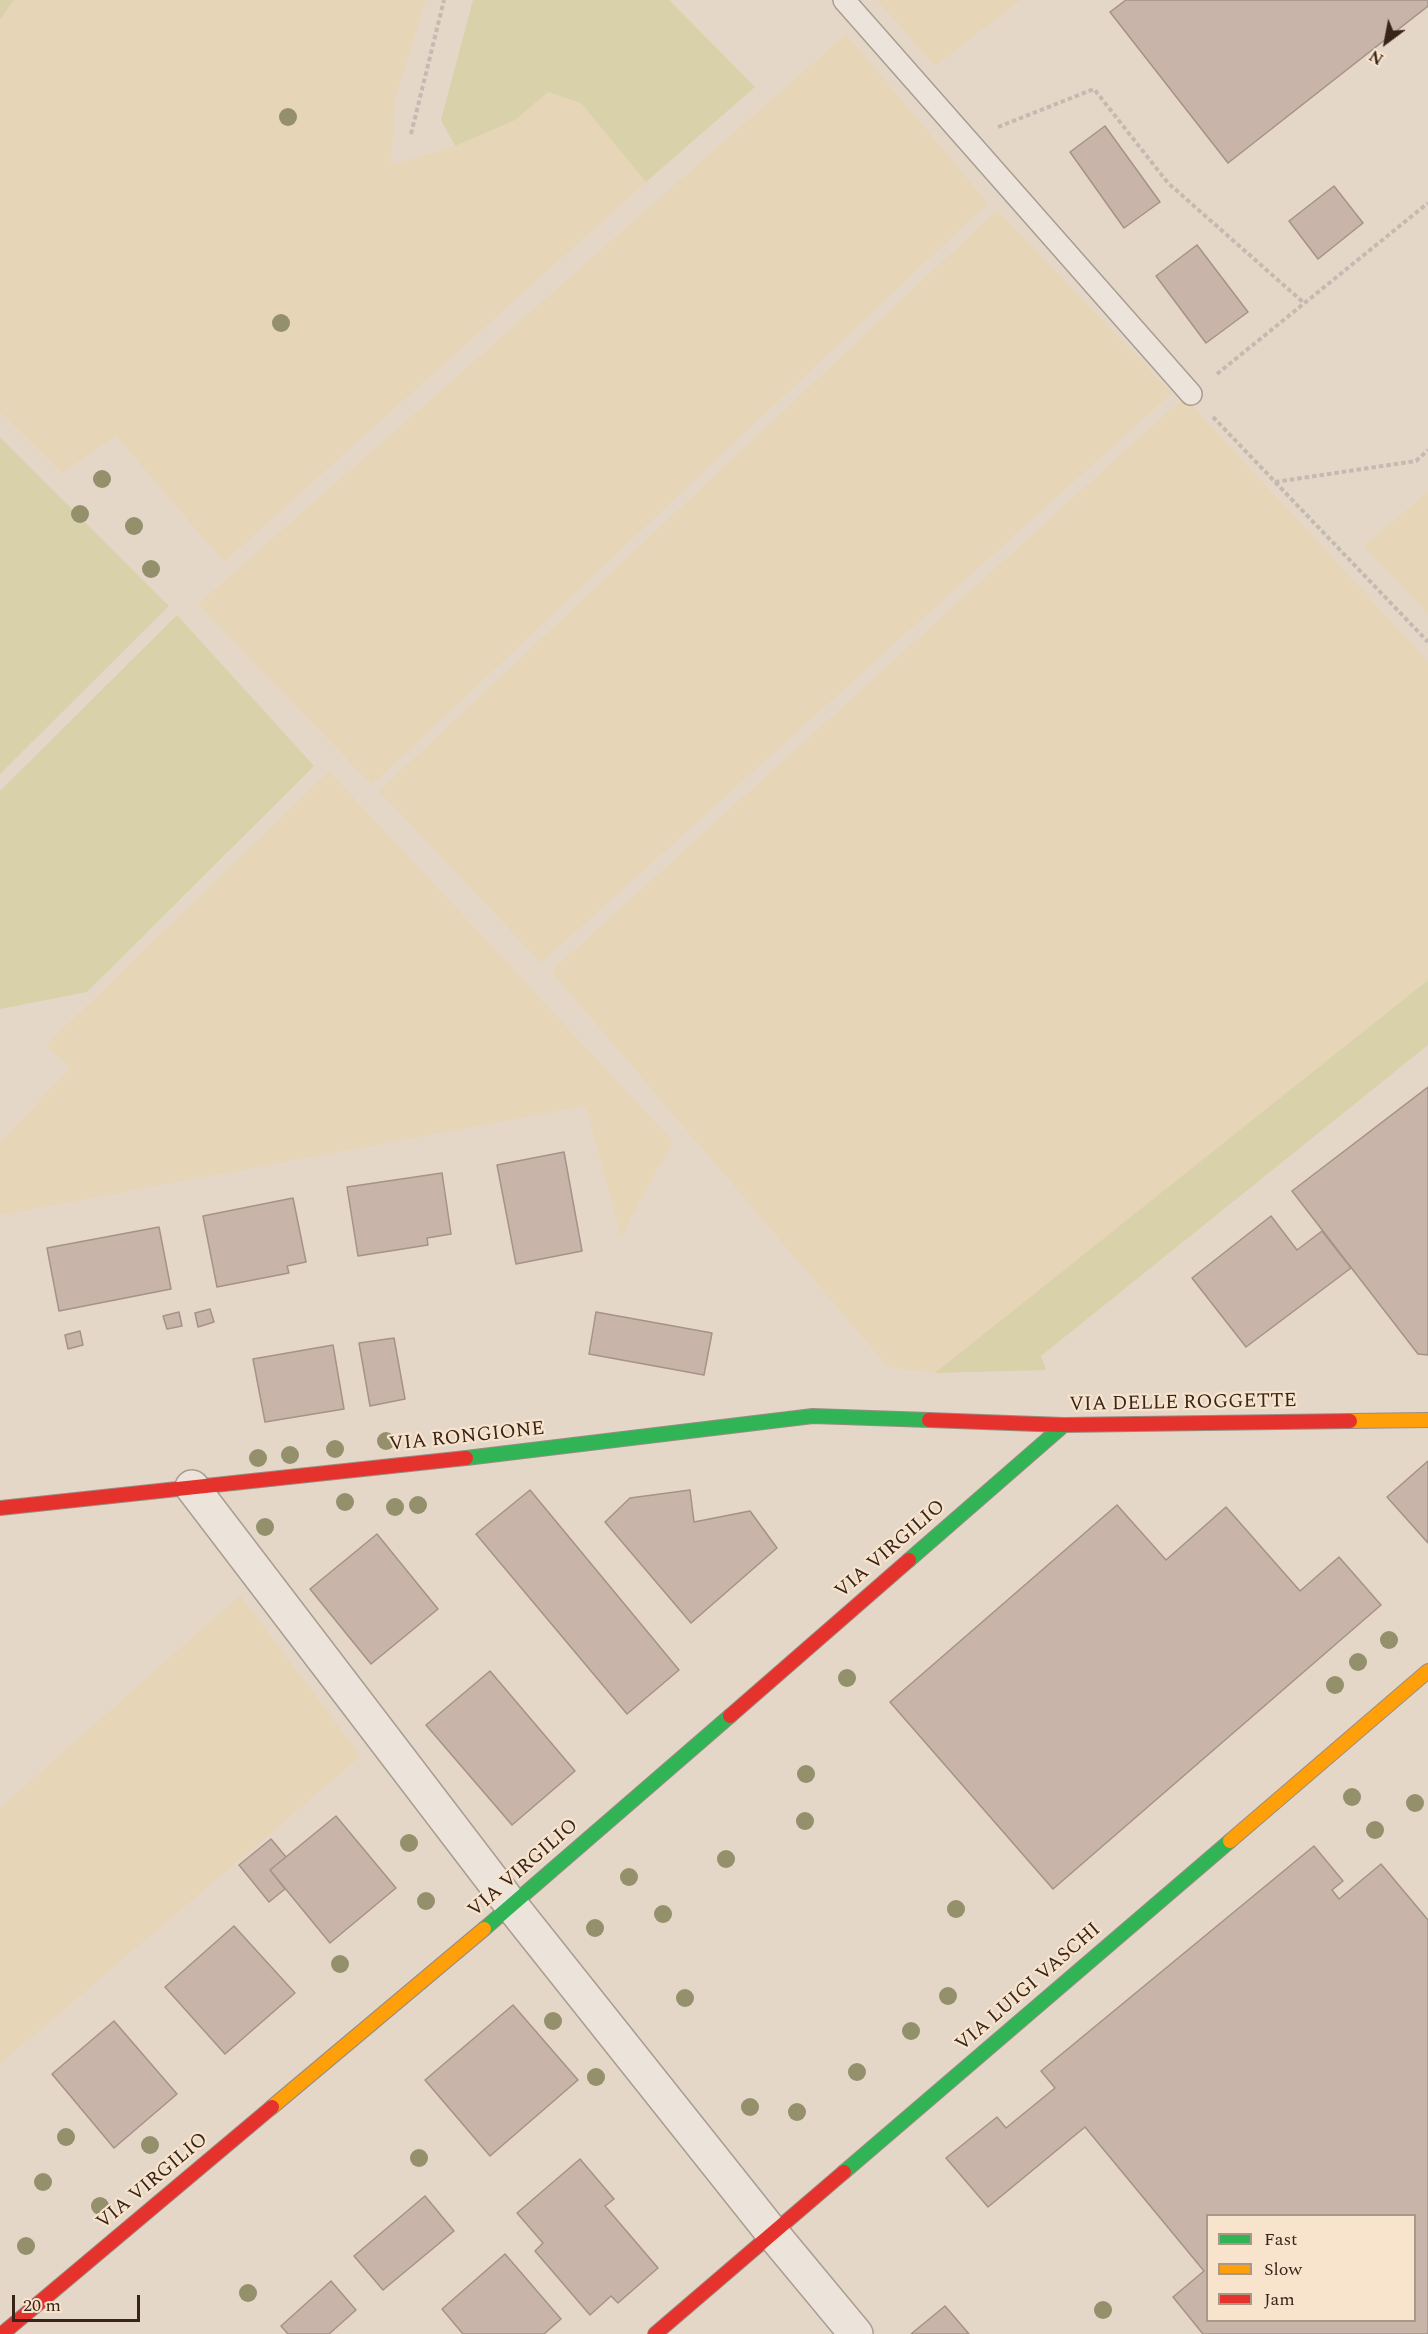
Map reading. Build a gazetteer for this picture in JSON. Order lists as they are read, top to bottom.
{
  "streets": {
    "street": [
      "VIA DELLE ROGGETTE",
      "VIA RONGIONE",
      "VIA VIRGILIO",
      "VIA LUIGI VASCHI"
    ]
  },
  "crossings": [
    ["VIA DELLE ROGGETTE", "VIA RONGIONE"],
    ["VIA DELLE ROGGETTE", "VIA VIRGILIO"]
  ],
  "legend": ["Fast", "Slow", "Jam"],
  "scale_bar": "20 m",
  "north": "bottom left"
}
